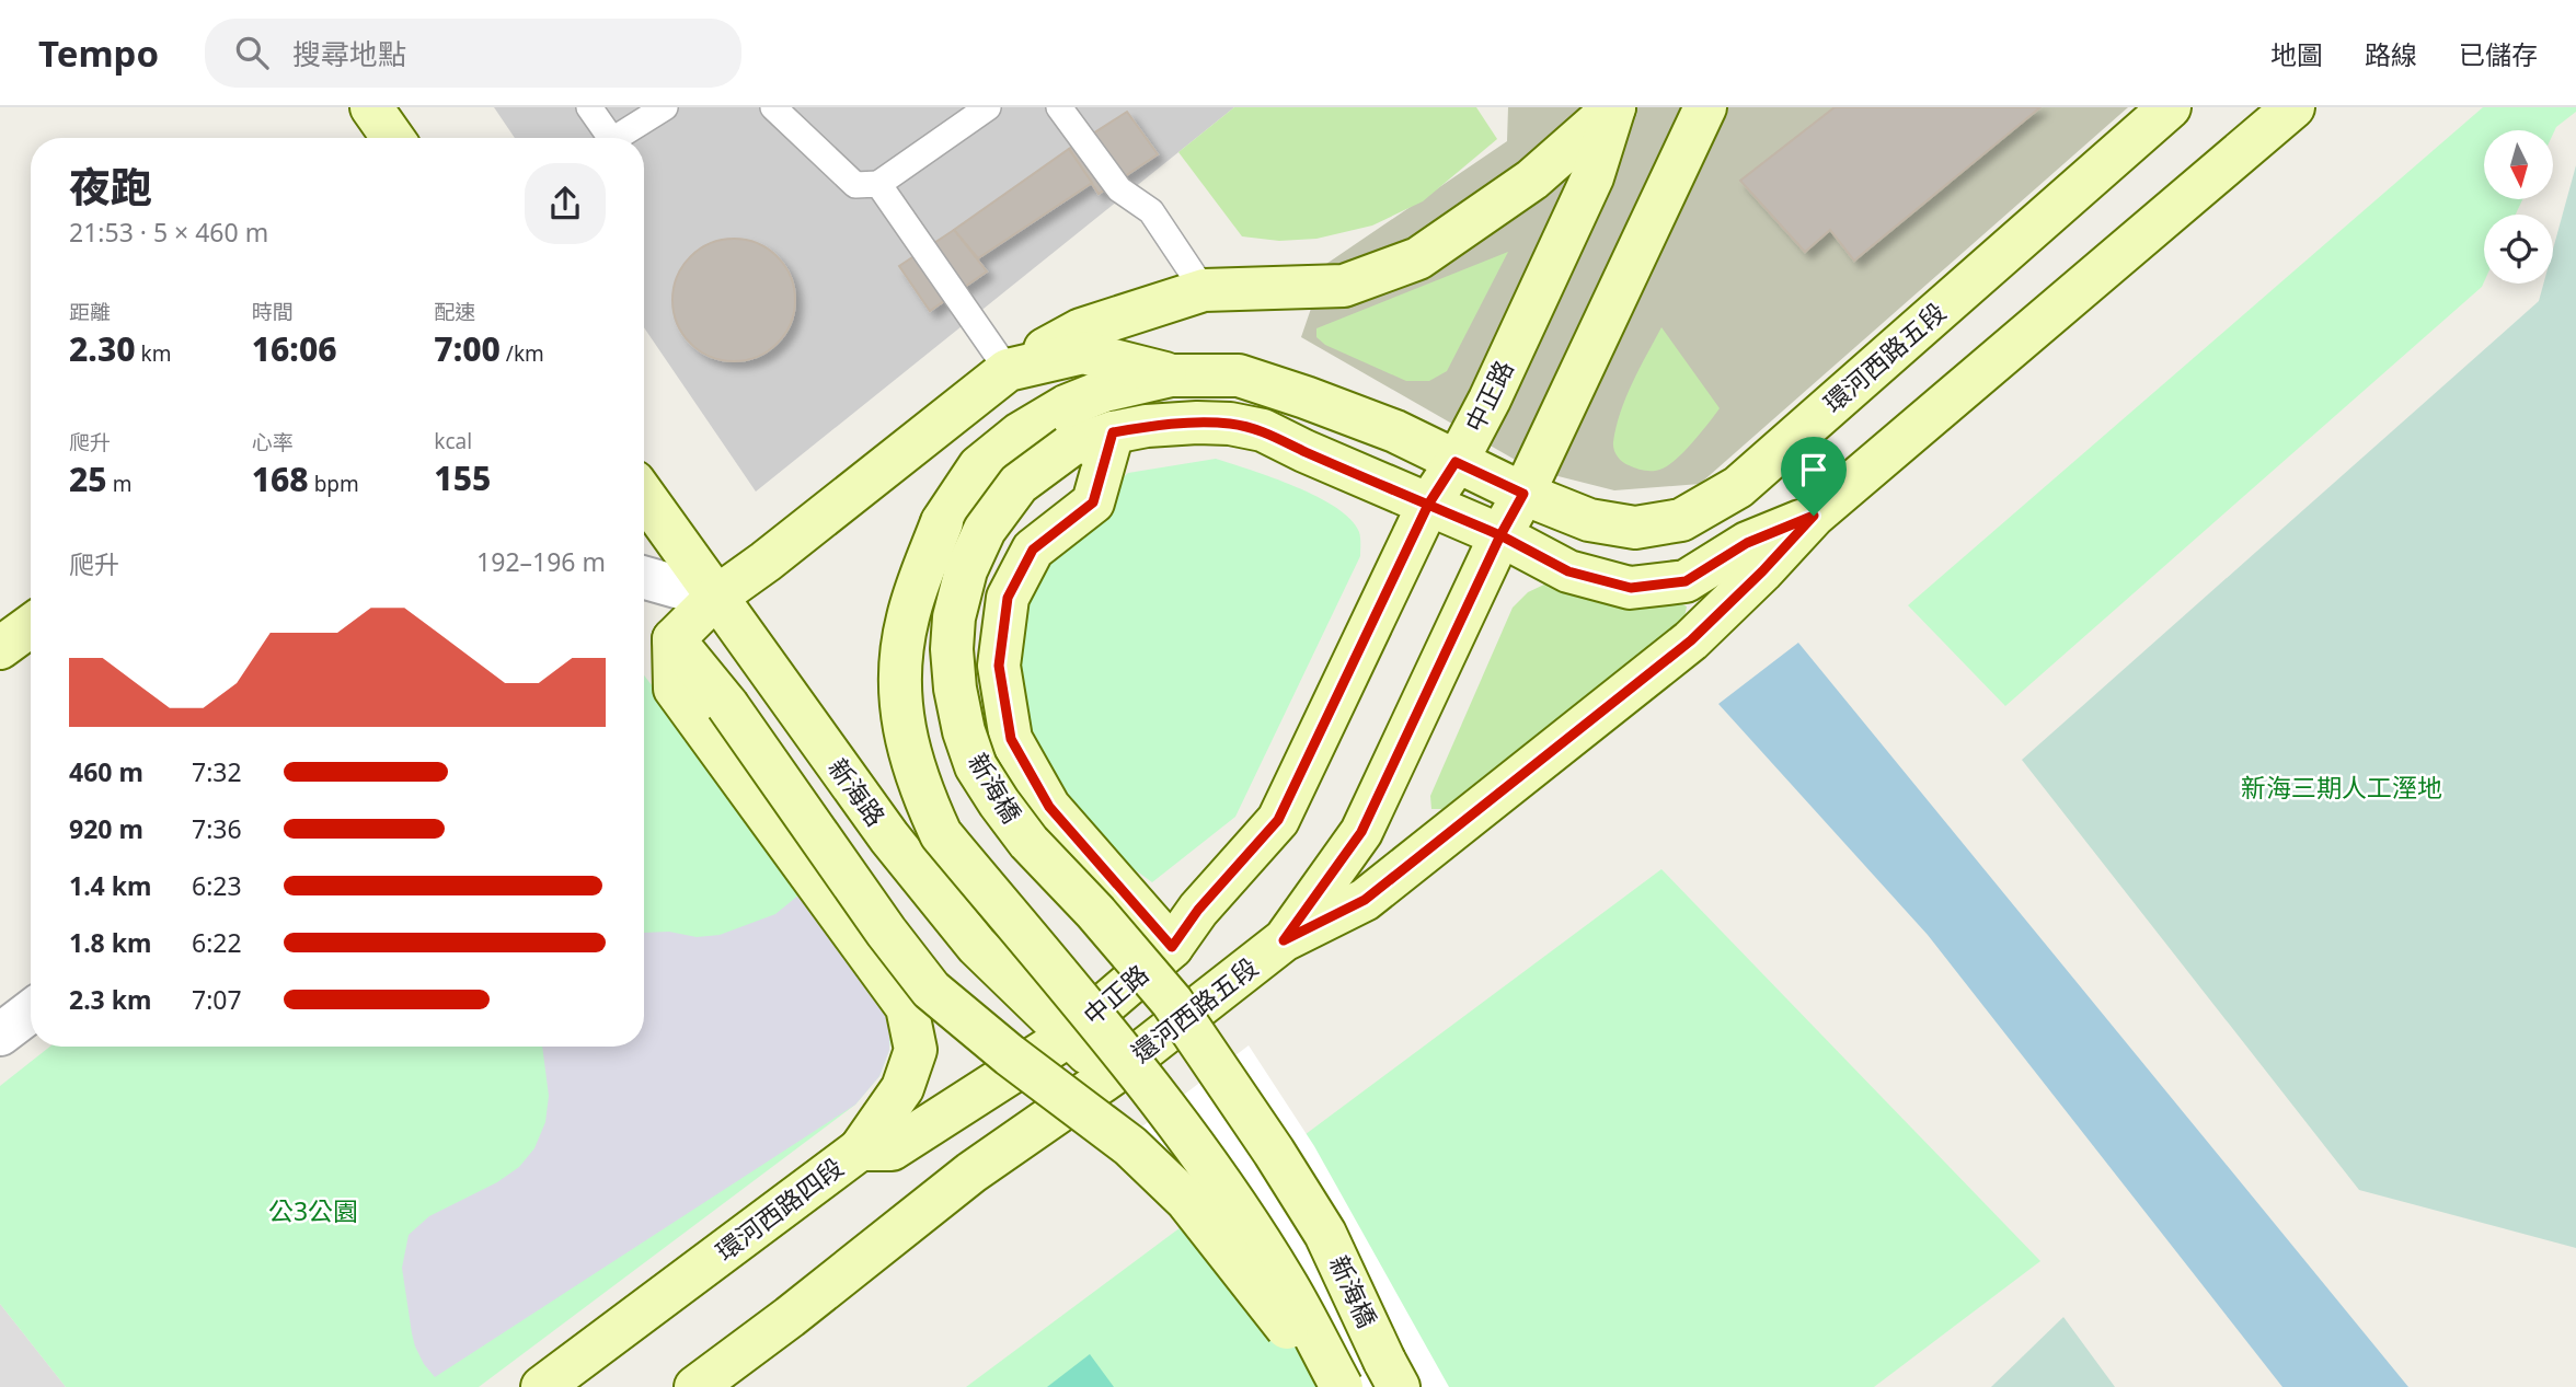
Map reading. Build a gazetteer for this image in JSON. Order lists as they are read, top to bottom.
{
  "streets": {
    "main road": [
      "環河西路五段",
      "中正路",
      "新海橋",
      "新海路",
      "還河西路五段",
      "環河西路四段"
    ]
  },
  "crossings": [
    ["環河西路五段", "中正路"],
    ["中正路", "新海橋"],
    ["中正路", "新海路"],
    ["中正路", "環河西路四段"],
    ["新海橋", "還河西路五段"],
    ["新海路", "還河西路五段"],
    ["新海路", "環河西路四段"]
  ],
  "parks": ["新海三期人工溼地", "公3公園"],
  "north": "bottom",
  "page": {
    "header": "Tempo",
    "search": "搜尋地點",
    "nav": ["地圖", "路線", "已儲存"],
    "heading": ["夜跑", "21:53 · 5 × 460 m"],
    "stats": [
      ["距離", "2.30 km"],
      ["時間", "16:06"],
      ["配速", "7:00 /km"],
      ["爬升", "25 m"],
      ["心率", "168 bpm"],
      ["kcal", "155"]
    ],
    "chart": ["爬升", "192–196 m"],
    "list": [
      {
        "name": "460 m",
        "note": "7:32"
      },
      {
        "name": "920 m",
        "note": "7:36"
      },
      {
        "name": "1.4 km",
        "note": "6:23"
      },
      {
        "name": "1.8 km",
        "note": "6:22"
      },
      {
        "name": "2.3 km",
        "note": "7:07"
      }
    ]
  }
}
